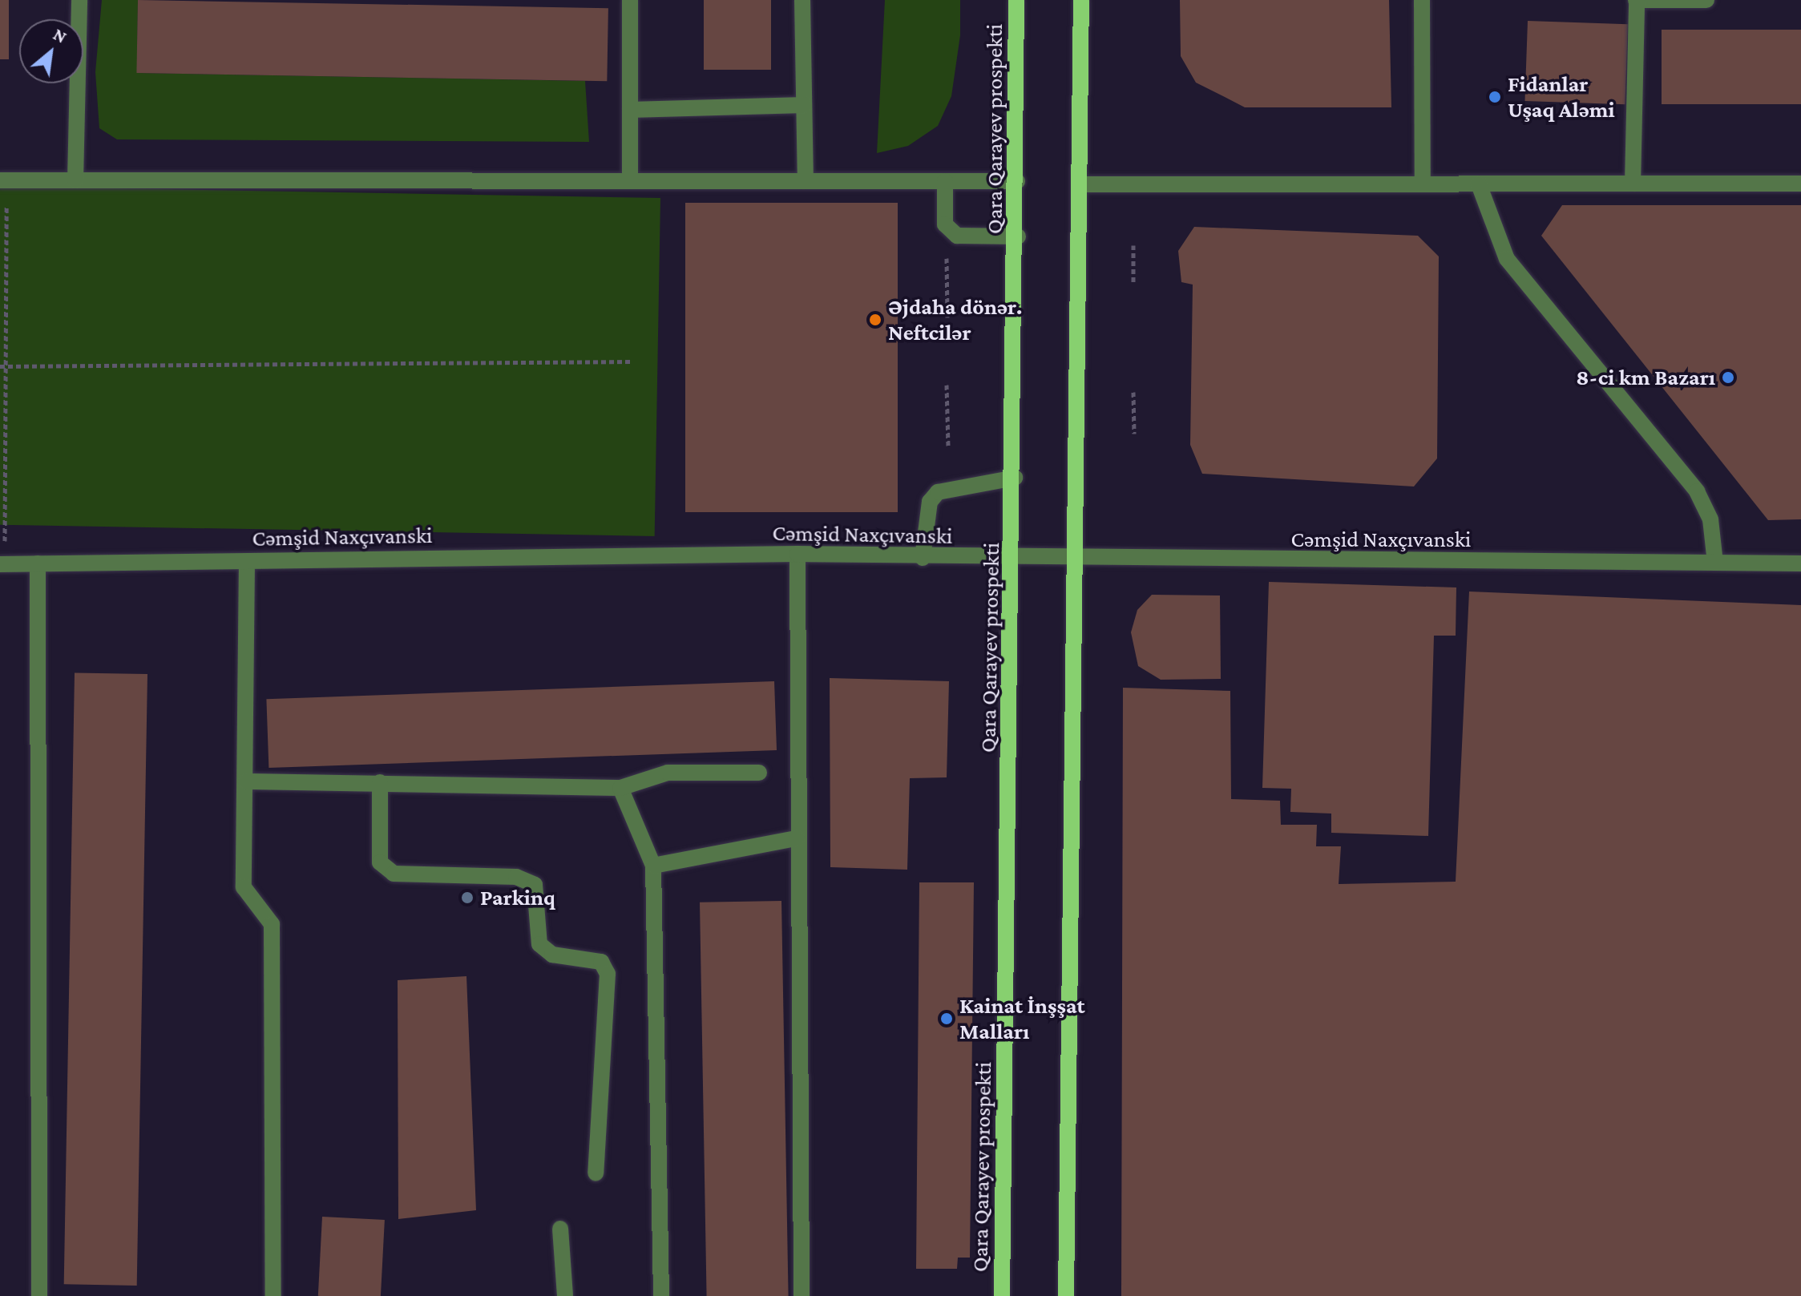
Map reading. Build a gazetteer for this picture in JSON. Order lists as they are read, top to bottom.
{
  "streets": {
    "main road": ["Qara Qarayev prospekti"],
    "street": ["Cəmşid Naxçıvanski"]
  },
  "crossings": [
    ["Qara Qarayev prospekti", "Cəmşid Naxçıvanski"]
  ],
  "places": [
    "Fidanlar Uşaq Aləmi",
    "Əjdaha dönər. Neftcilər",
    "8-ci km Bazarı",
    "Parkinq",
    "Kainat İnşşat Malları"
  ],
  "north": "top right"
}
